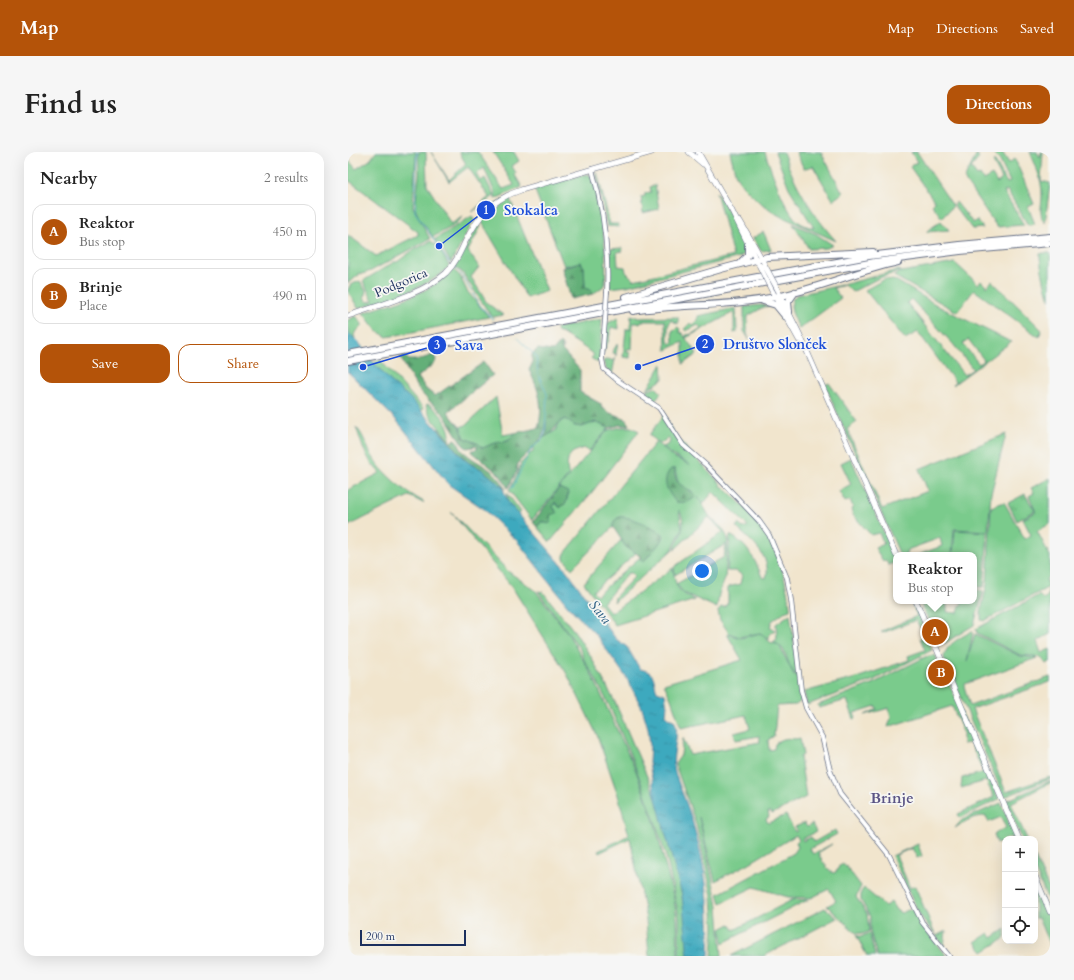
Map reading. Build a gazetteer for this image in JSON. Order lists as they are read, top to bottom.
{
  "streets": {
    "main road": ["Podgorica"]
  },
  "districts": ["Brinje"],
  "water": ["Sava"],
  "places": ["Stokalca", "Sava", "Društvo Slonček"],
  "scale_bar": "200 m",
  "page": {
    "header": "Map",
    "nav": ["Map", "Directions", "Saved"],
    "title": "Find us",
    "buttons": [
      "Directions",
      ["Save", "Share"]
    ],
    "heading": ["Nearby", "2 results"],
    "list": [
      {
        "mark": "A",
        "name": "Reaktor",
        "note": "Bus stop",
        "value": "450 m"
      },
      {
        "mark": "B",
        "name": "Brinje",
        "note": "Place",
        "value": "490 m"
      }
    ],
    "popup": ["Reaktor", "Bus stop"],
    "pins": ["A", "B"],
    "map_buttons": ["+", "−"],
    "scale": "200 m"
  }
}
